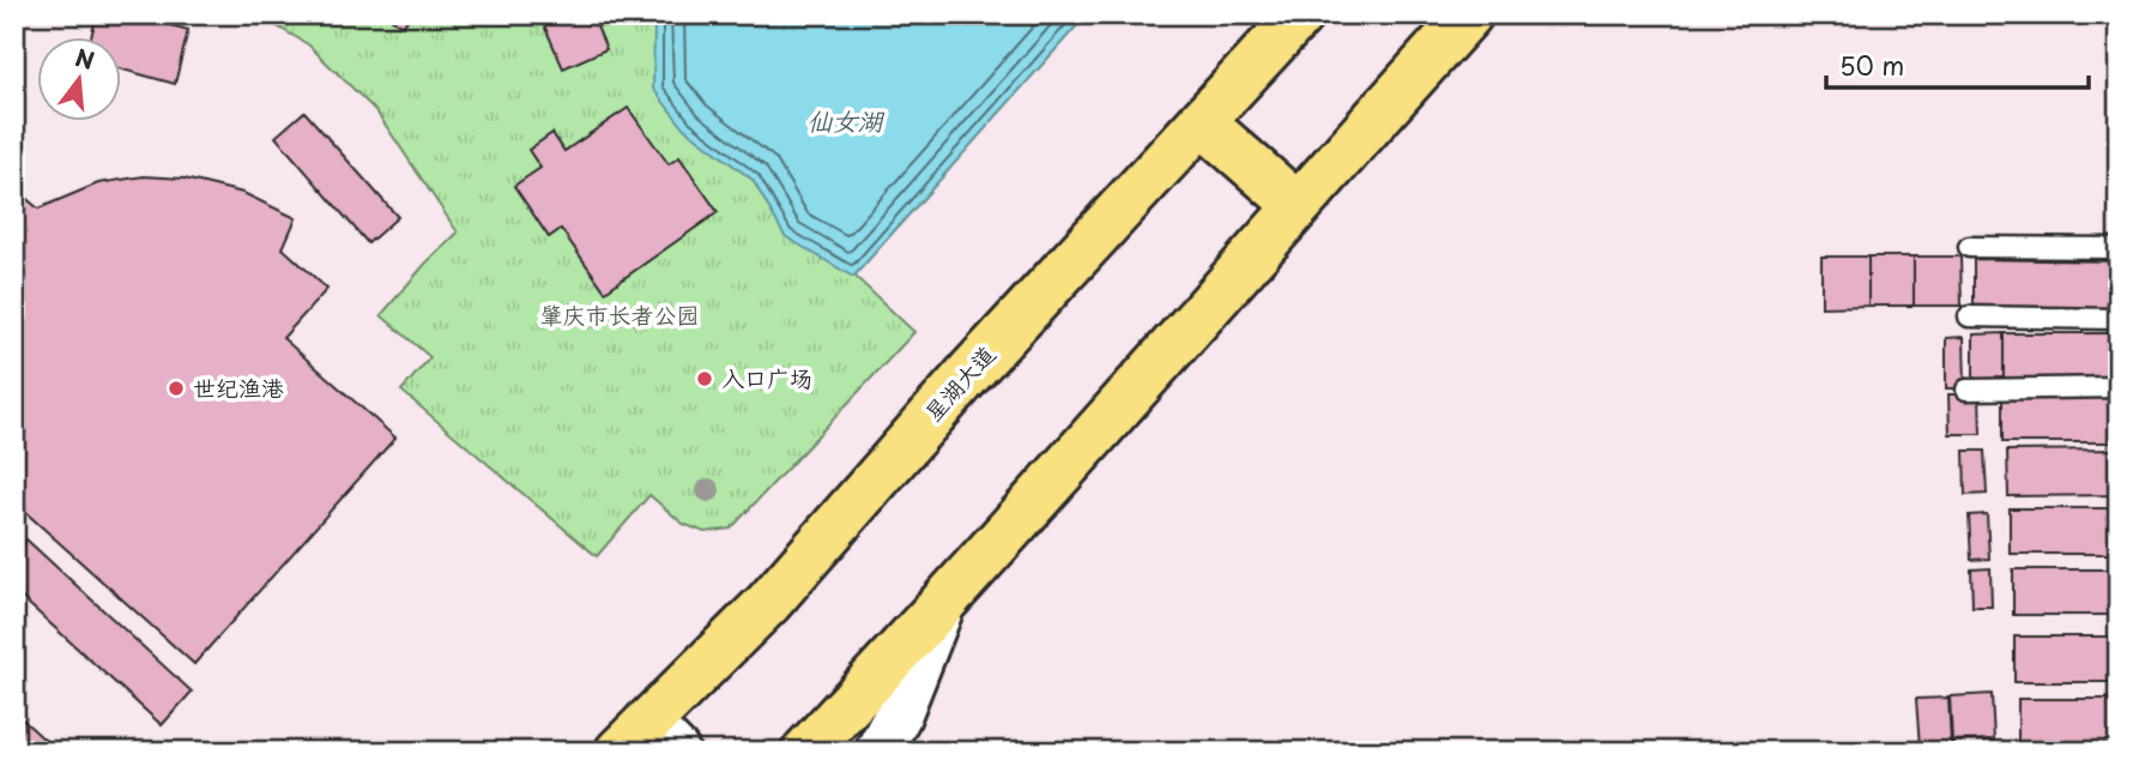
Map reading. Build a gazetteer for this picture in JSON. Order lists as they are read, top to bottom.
{
  "streets": {
    "main road": ["星湖大道"]
  },
  "water": ["仙女湖"],
  "parks": ["肇庆市长者公园"],
  "places": ["入口广场", "世纪渔港"],
  "scale_bar": "50 m",
  "north": "top"
}
